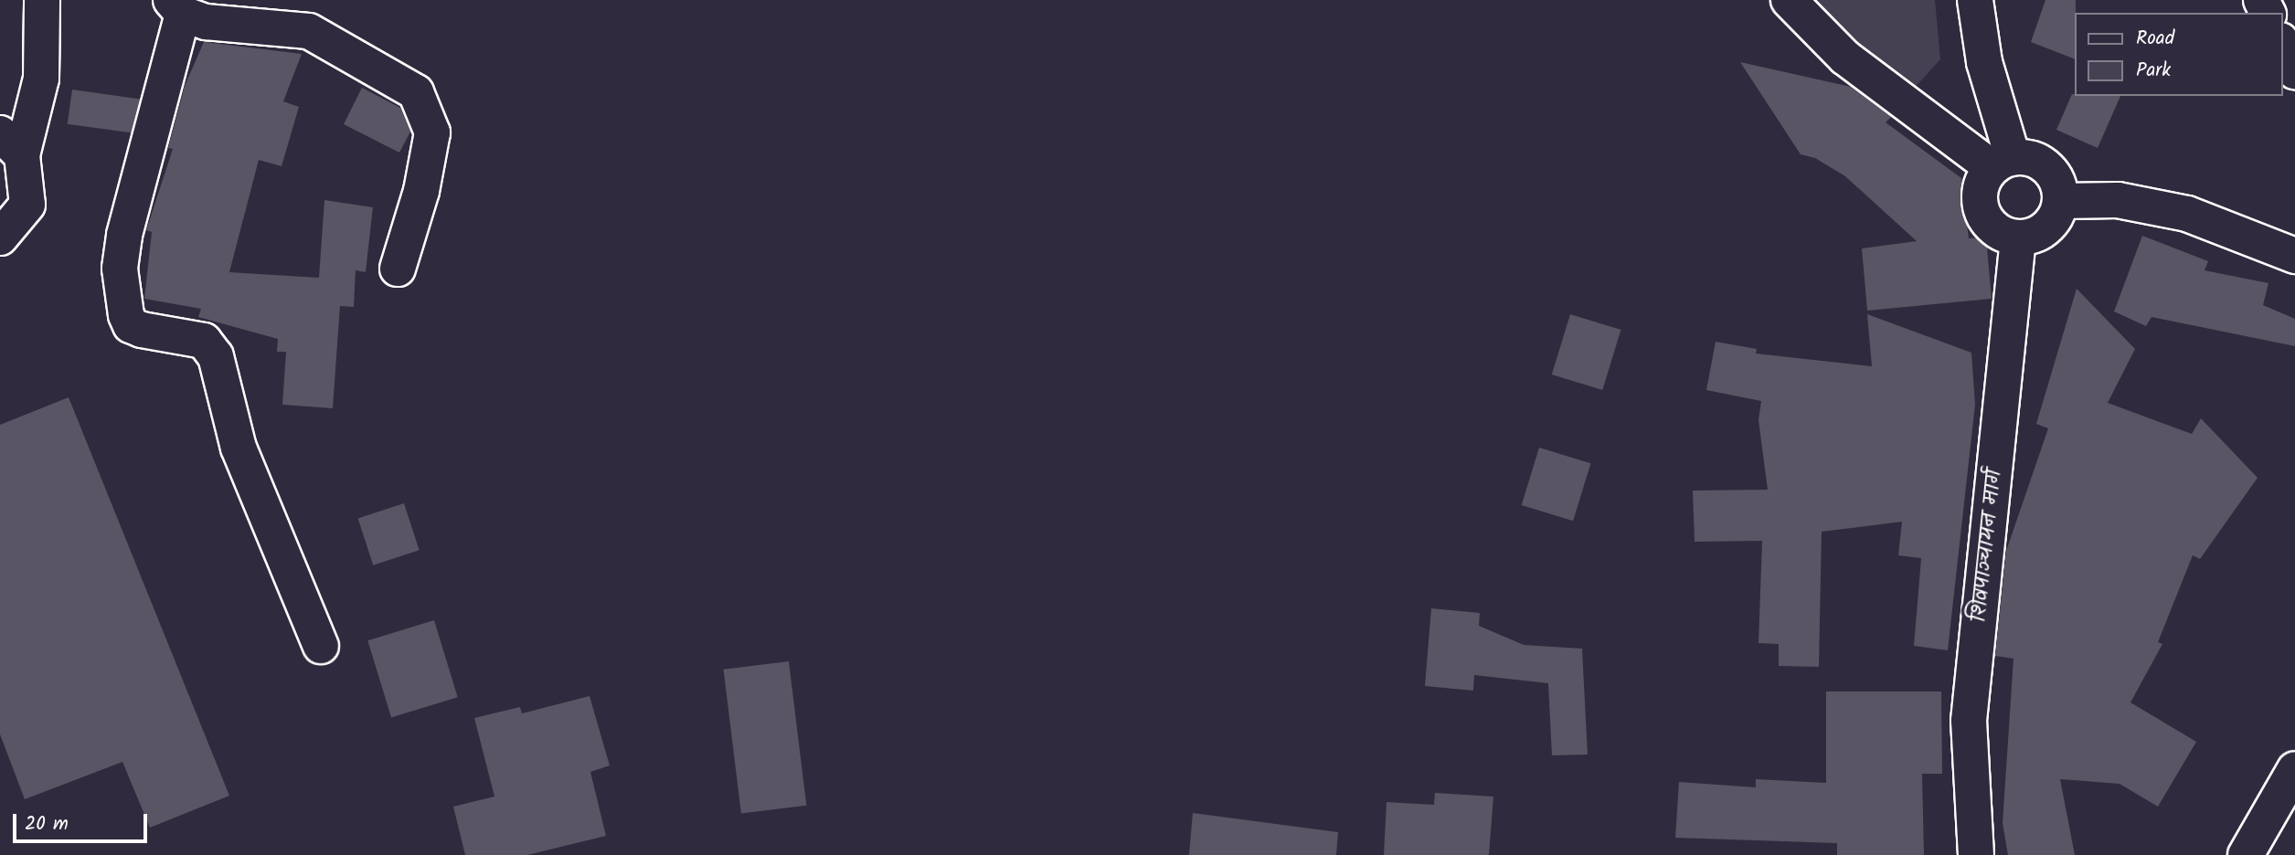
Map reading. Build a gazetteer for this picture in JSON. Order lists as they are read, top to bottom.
{
  "streets": {
    "street": ["शिवपाञ्चायन मार्ग"]
  },
  "legend": ["Road", "Park"],
  "scale_bar": "20 m"
}
